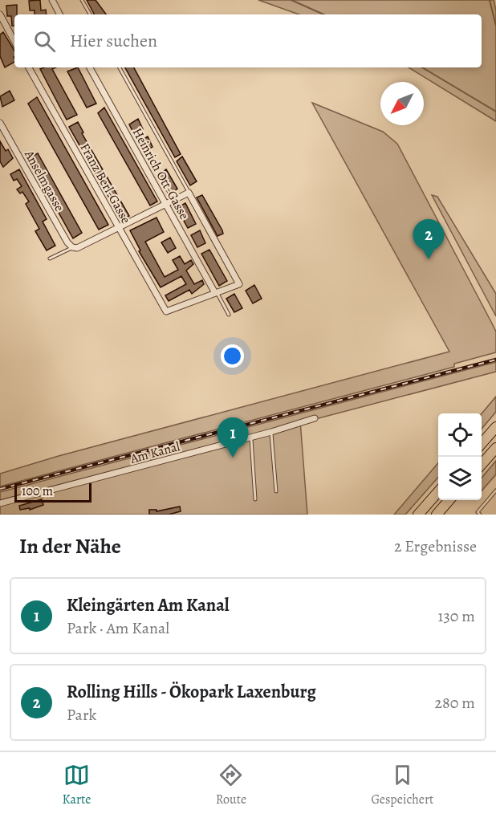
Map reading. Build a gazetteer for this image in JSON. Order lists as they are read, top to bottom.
{
  "streets": {
    "street": [
      "Heinrich Ott-Gasse",
      "Anselmgasse",
      "Franz Berl-Gasse",
      "Am Kanal"
    ]
  },
  "crossings": [
    ["Heinrich Ott-Gasse", "Franz Berl-Gasse"]
  ],
  "scale_bar": "100 m",
  "north": "bottom left",
  "page": {
    "search": "Hier suchen",
    "pins": ["2", "1"],
    "scale": "100 m",
    "heading": ["In der Nähe", "2 Ergebnisse"],
    "list": [
      {
        "mark": "1",
        "name": "Kleingärten Am Kanal",
        "note": "Park · Am Kanal",
        "value": "130 m"
      },
      {
        "mark": "2",
        "name": "Rolling Hills - Ökopark Laxenburg",
        "note": "Park",
        "value": "280 m"
      }
    ],
    "nav": ["Karte", "Route", "Gespeichert"]
  }
}
